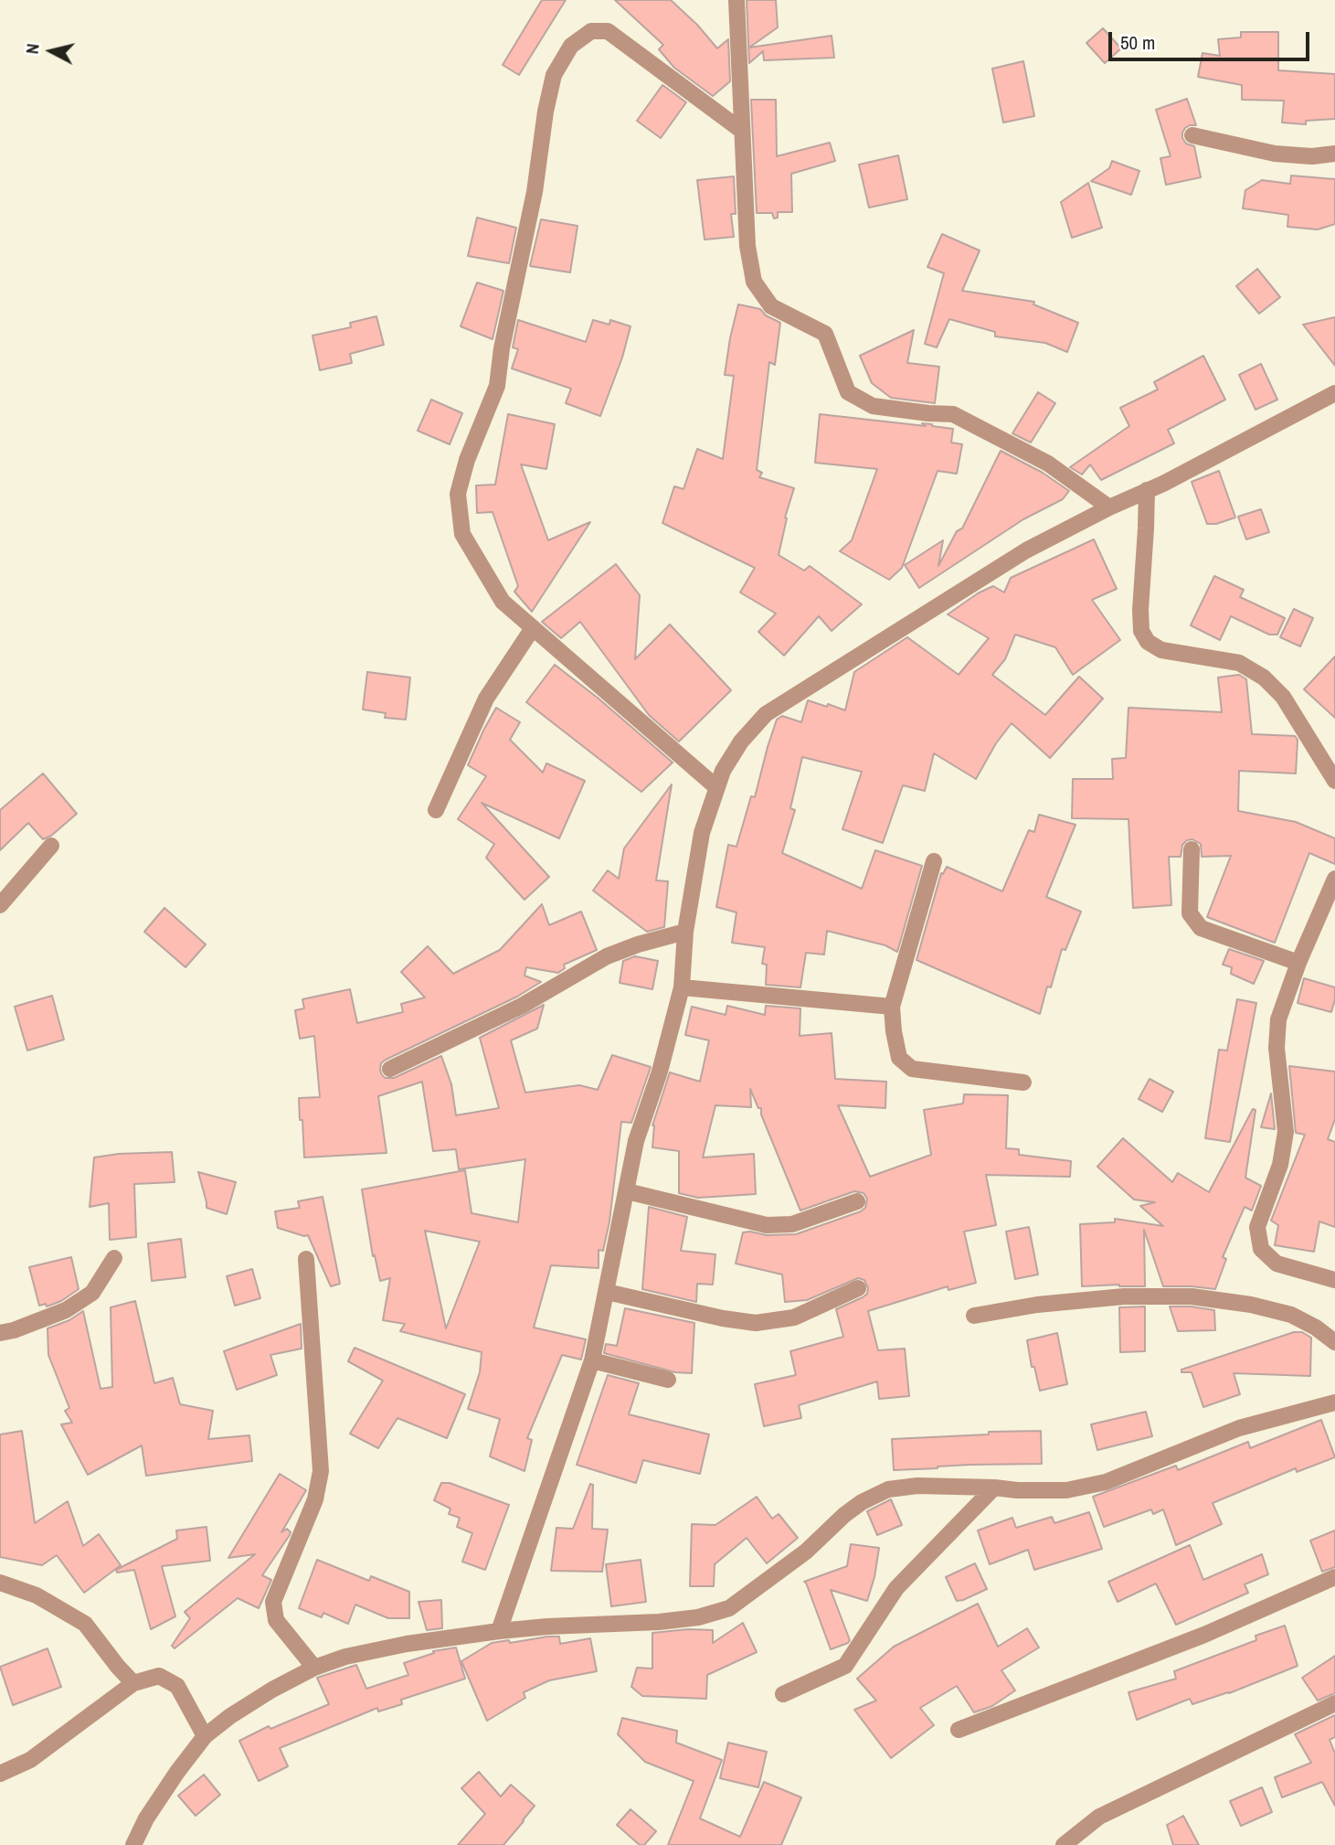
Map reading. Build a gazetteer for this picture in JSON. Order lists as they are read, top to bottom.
{
  "scale_bar": "50 m",
  "north": "left"
}
